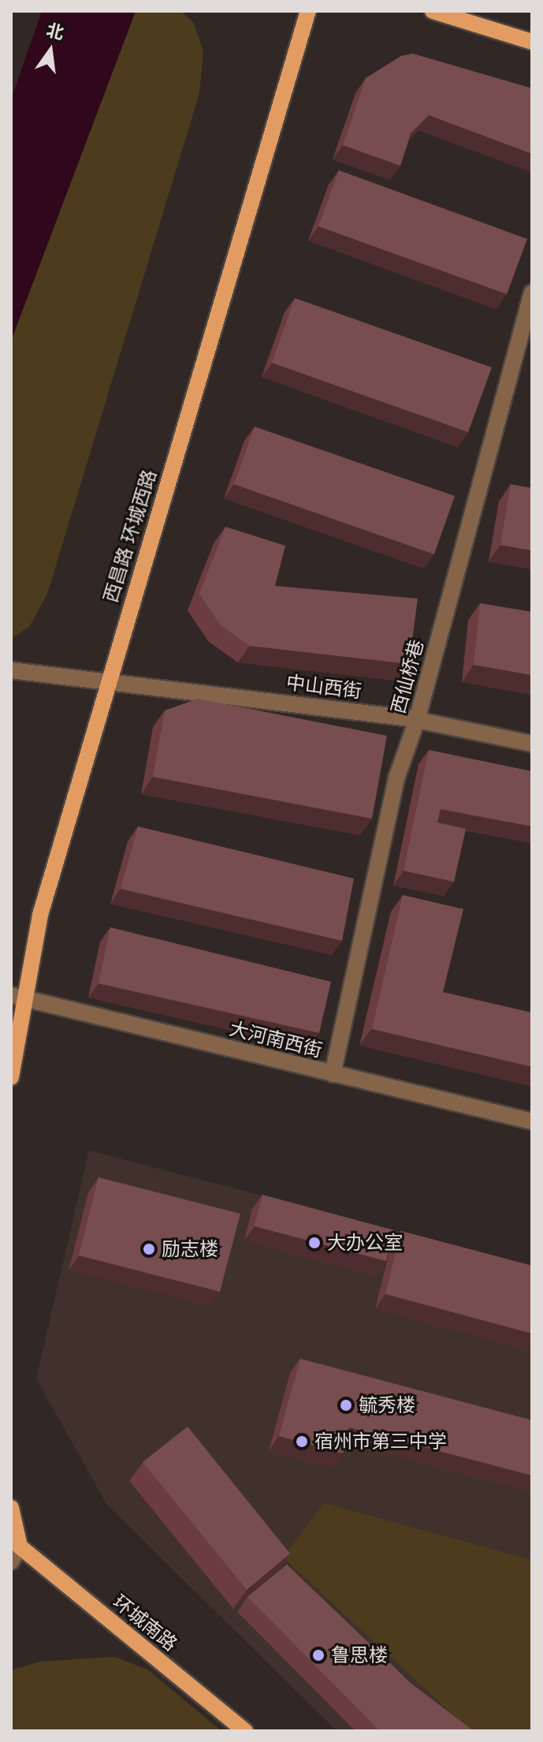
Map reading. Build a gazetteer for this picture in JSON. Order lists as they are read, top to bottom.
{
  "streets": {
    "main road": ["西昌路 环城西路", "环城南路"],
    "street": ["西仙桥巷", "中山西街", "大河南西街"]
  },
  "crossings": [
    ["西昌路 环城西路", "中山西街"],
    ["西昌路 环城西路", "大河南西街"],
    ["西仙桥巷", "中山西街"],
    ["西仙桥巷", "大河南西街"]
  ],
  "places": [
    "大办公室",
    "励志楼",
    "毓秀楼",
    "宿州市第三中学",
    "鲁思楼"
  ],
  "north": "top"
}
